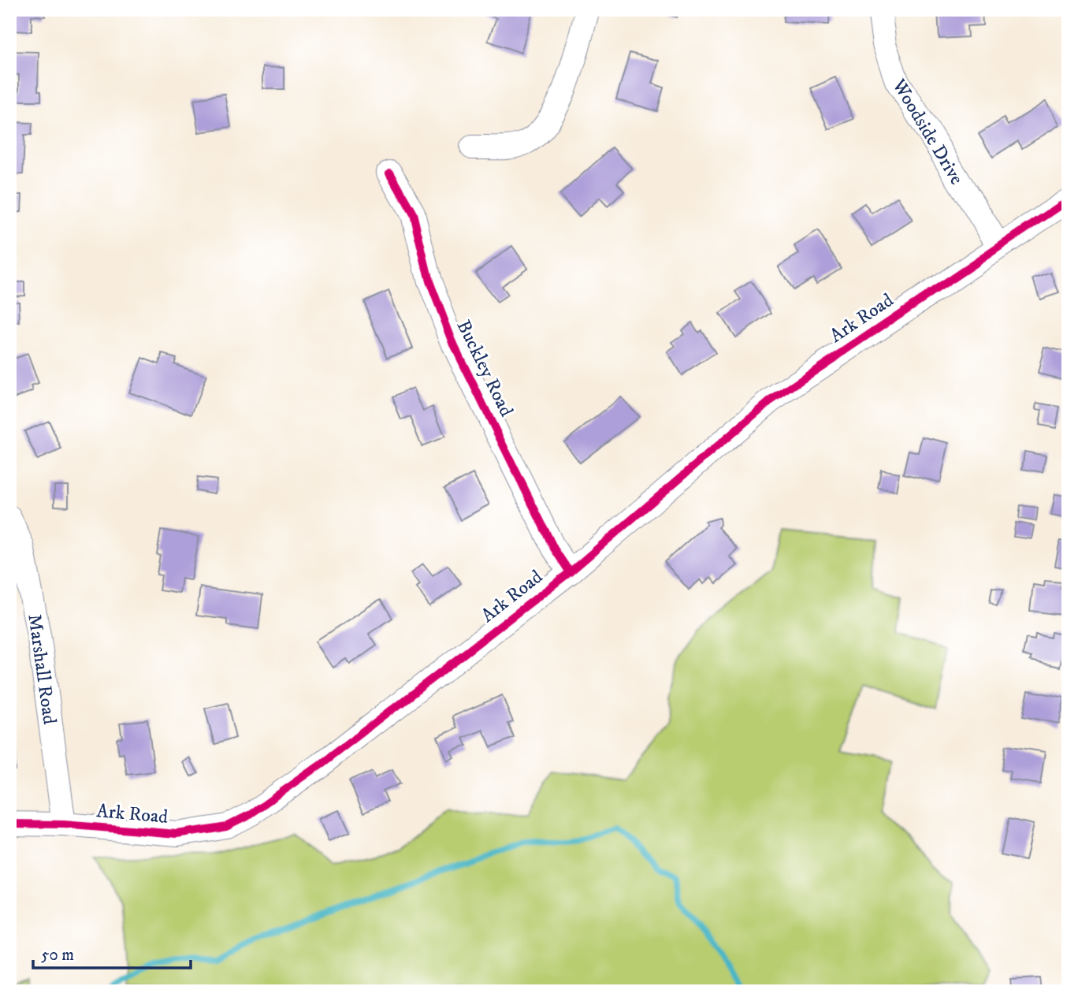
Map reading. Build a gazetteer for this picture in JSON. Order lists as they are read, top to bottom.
{
  "streets": {
    "street": [
      "Woodside Drive",
      "Ark Road",
      "Buckley Road",
      "Marshall Road"
    ]
  },
  "crossings": [
    ["Woodside Drive", "Ark Road"],
    ["Ark Road", "Buckley Road"],
    ["Ark Road", "Marshall Road"]
  ],
  "scale_bar": "50 m"
}
